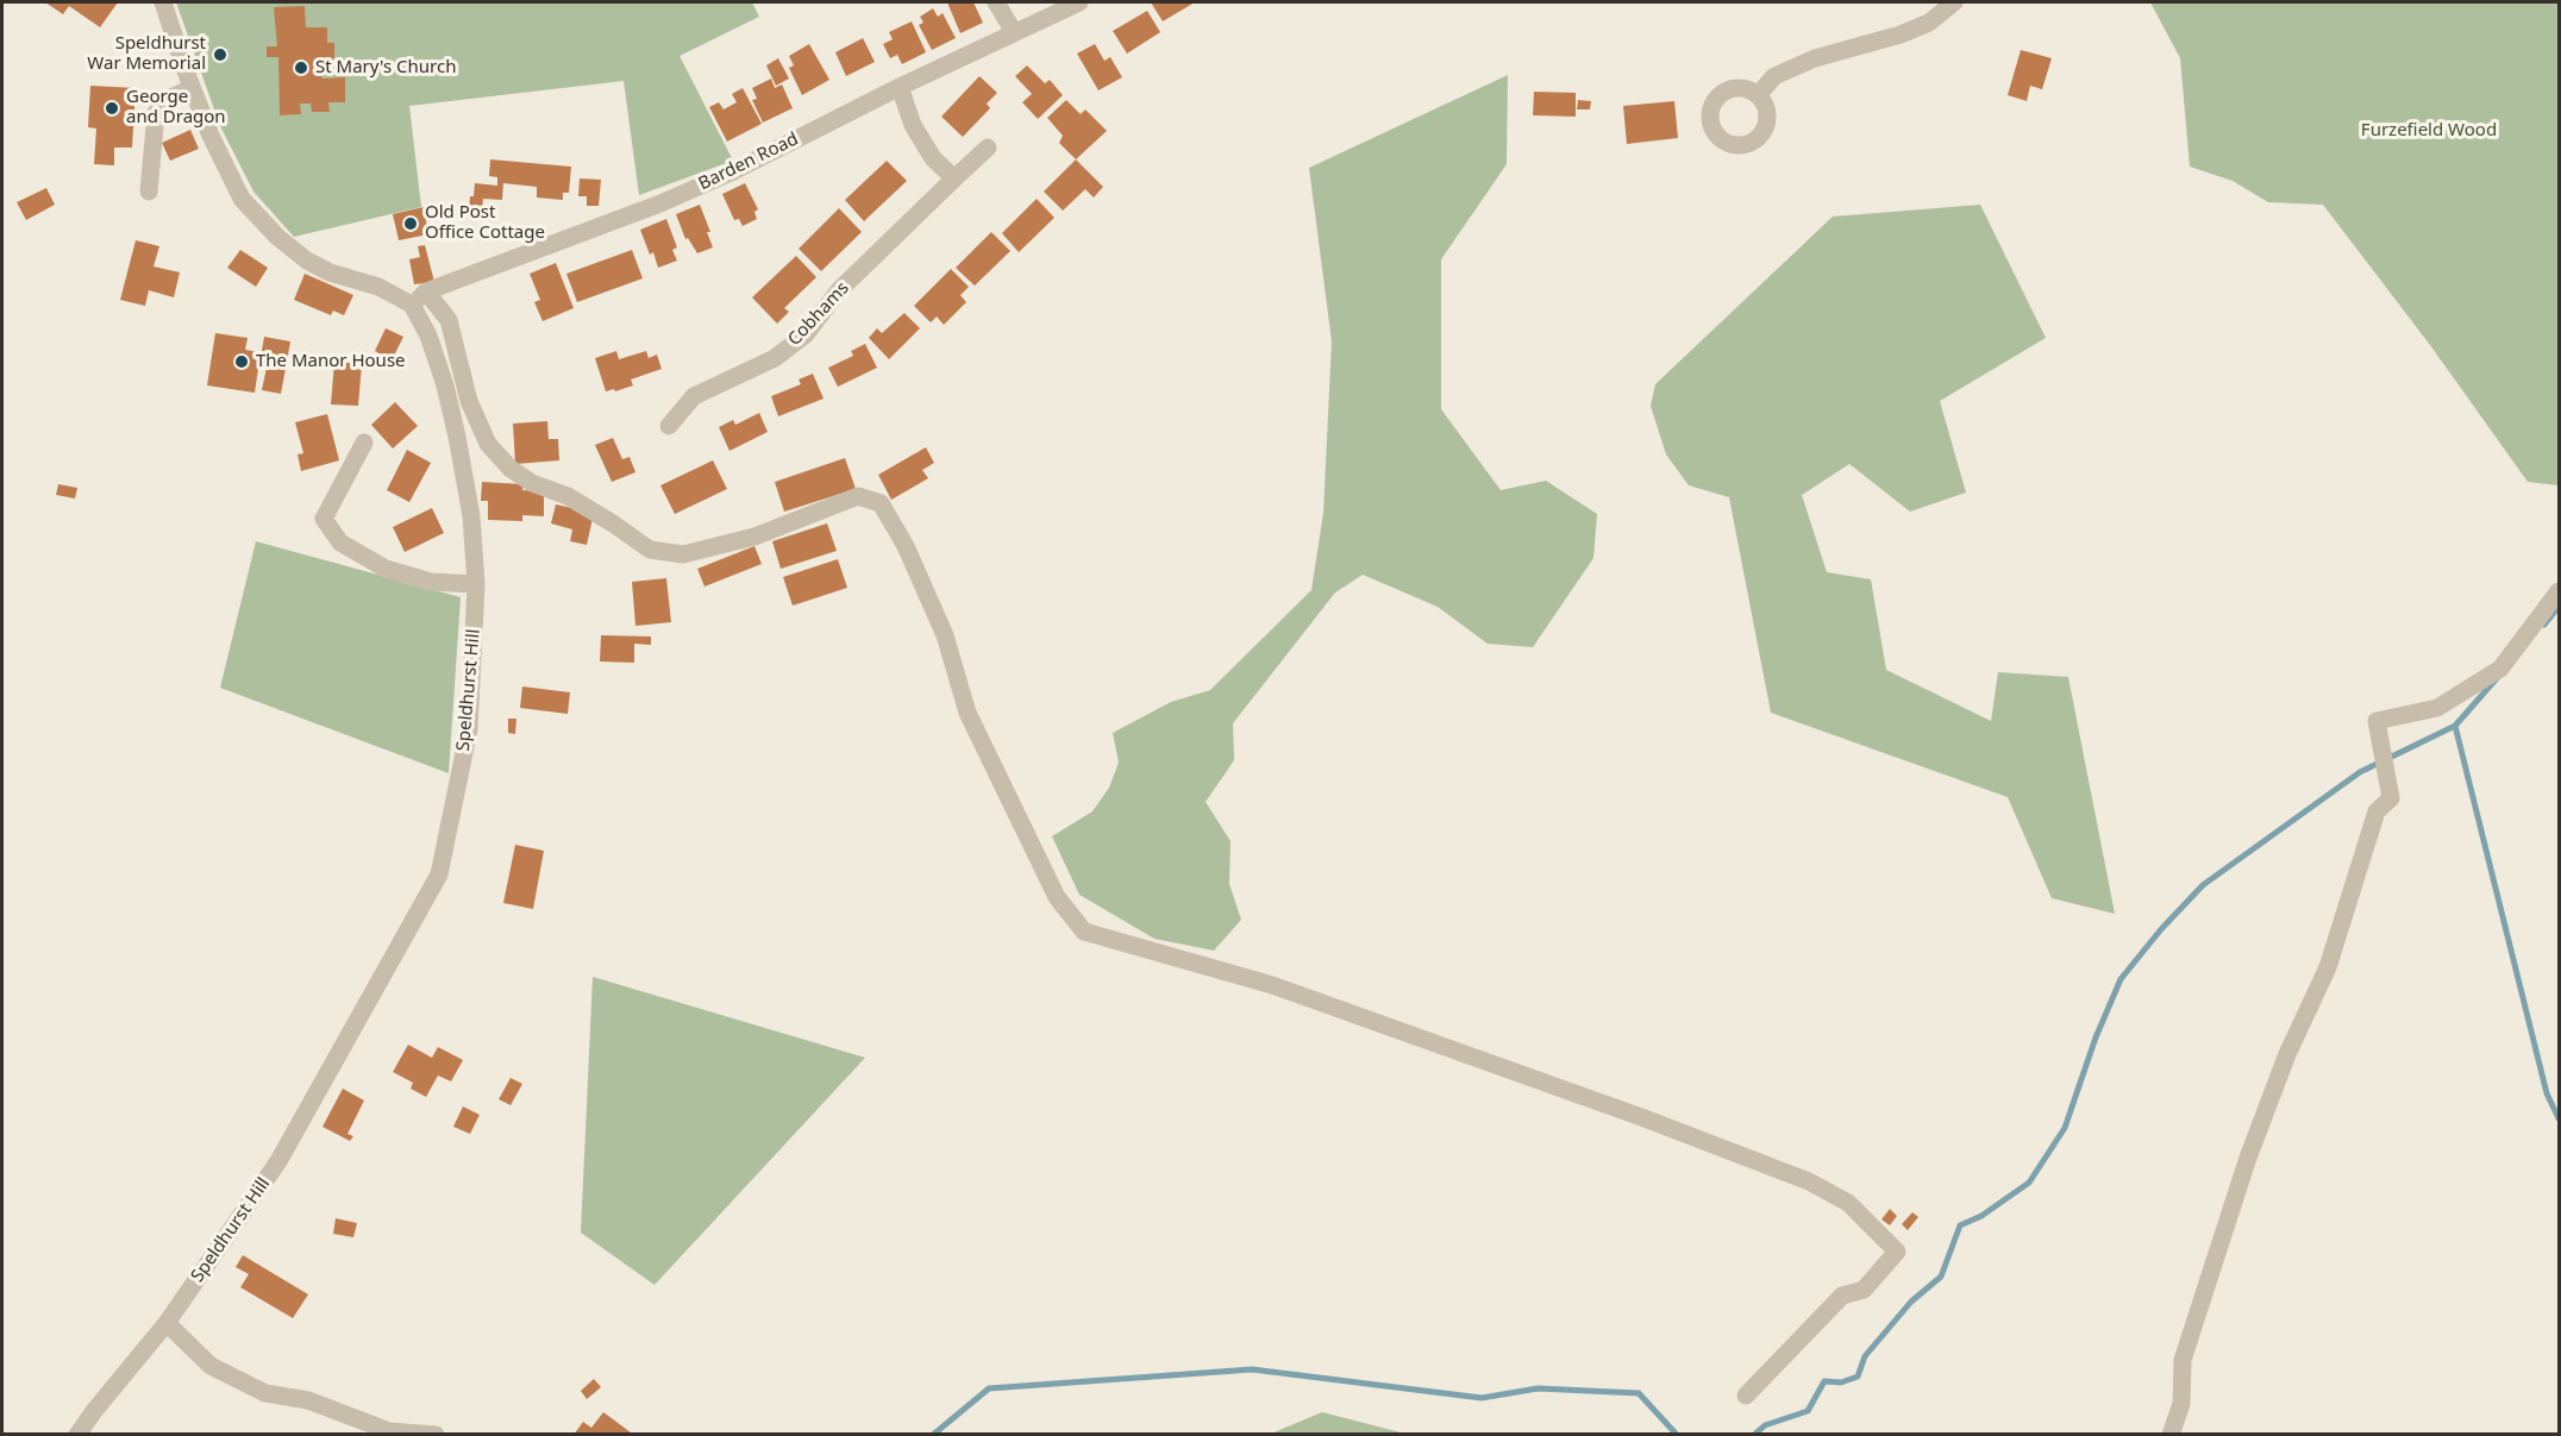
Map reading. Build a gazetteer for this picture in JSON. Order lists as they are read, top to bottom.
{
  "streets": {
    "street": ["Barden Road", "Cobhams", "Speldhurst Hill"]
  },
  "crossings": [
    ["Barden Road", "Speldhurst Hill"]
  ],
  "parks": ["Furzefield Wood"],
  "places": [
    "Speldhurst War Memorial",
    "St Mary's Church",
    "George and Dragon",
    "Old Post Office Cottage",
    "The Manor House"
  ]
}
